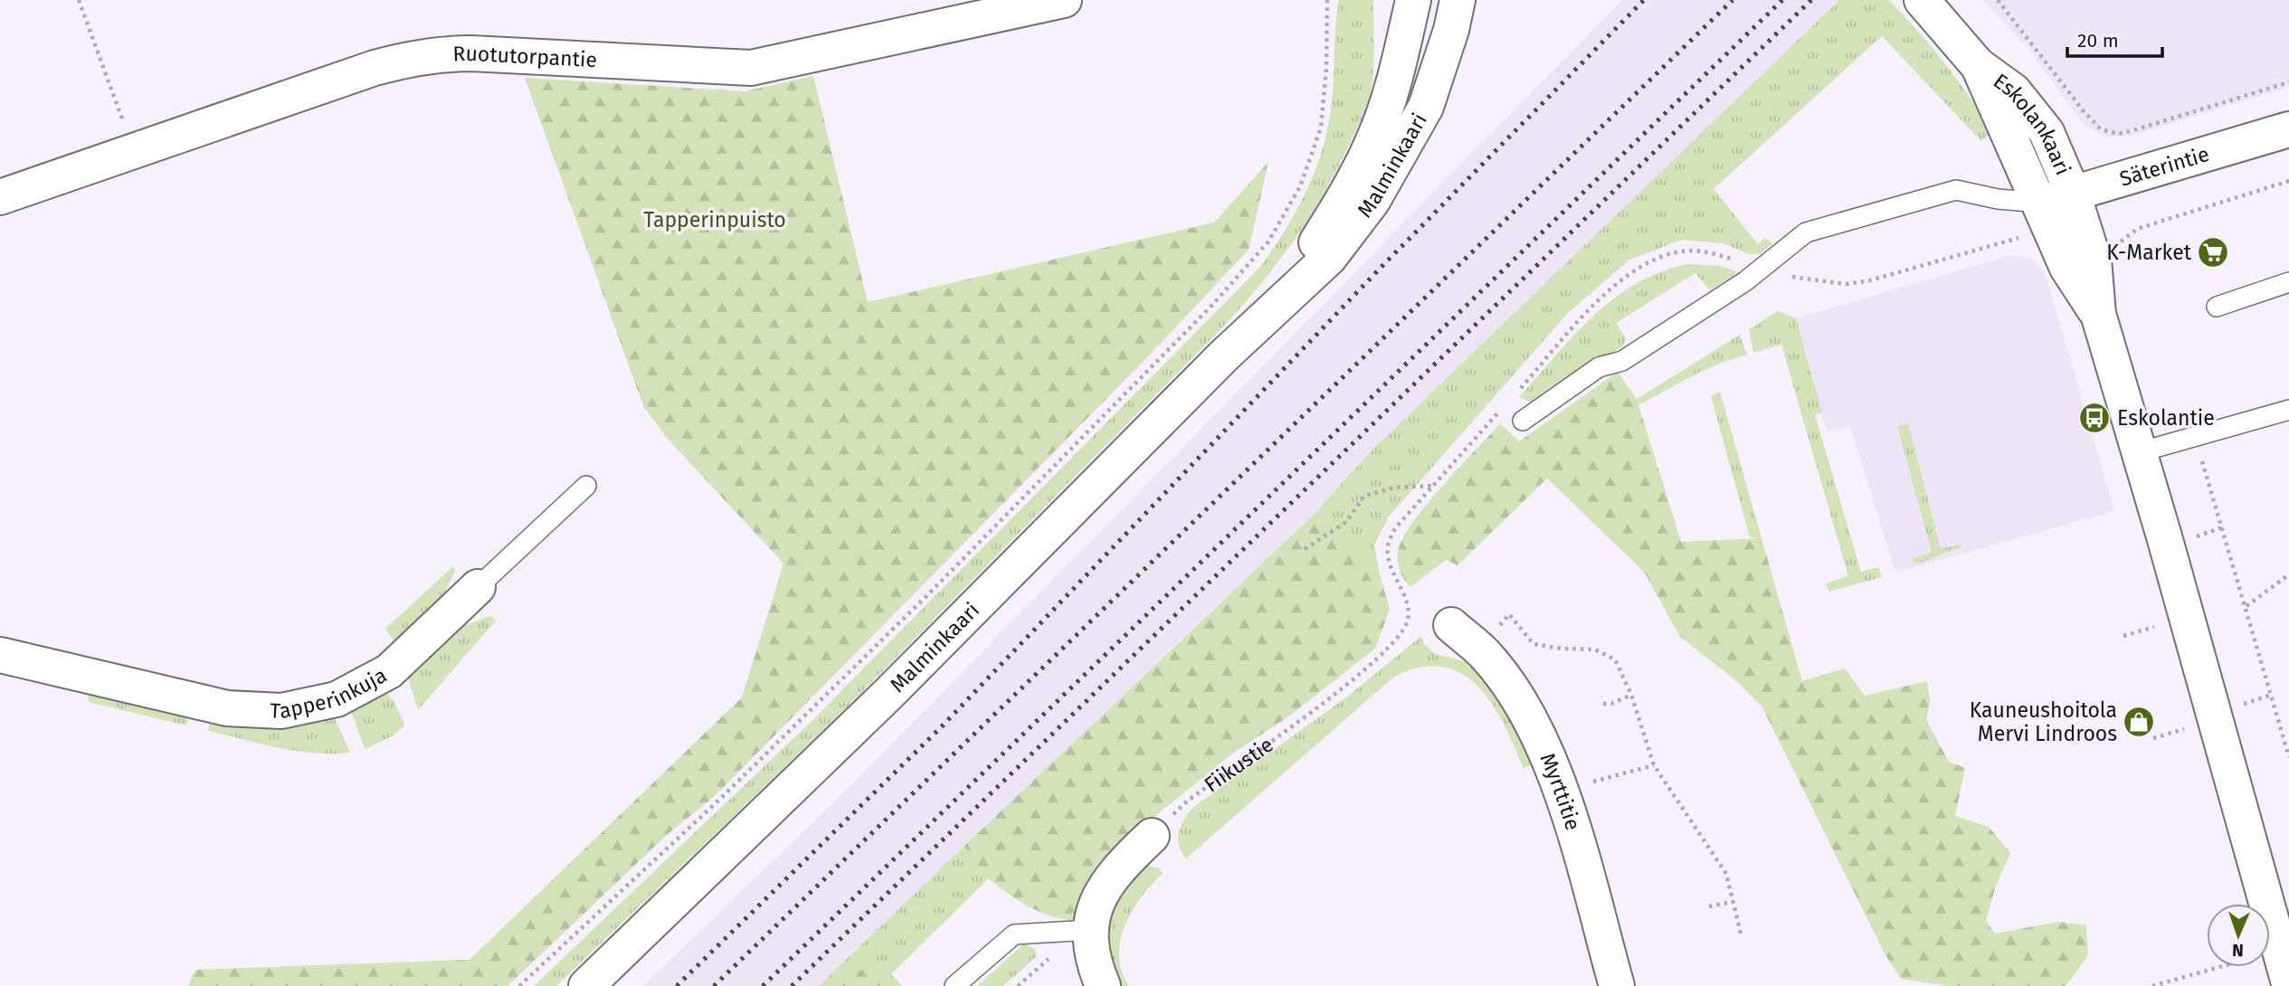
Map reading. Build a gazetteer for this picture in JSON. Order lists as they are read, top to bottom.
{
  "streets": {
    "street": [
      "Ruotutorpantie",
      "Eskolankaari",
      "Malminkaari",
      "Säterintie",
      "Tapperinkuja",
      "Myrttitie"
    ],
    "path": ["Fiikustie"]
  },
  "crossings": [
    ["Eskolankaari", "Säterintie"]
  ],
  "parks": ["Tapperinpuisto"],
  "places": {
    "supermarket": ["K-Market"],
    "bus stop": ["Eskolantie"],
    "shop": ["Kauneushoitola Mervi Lindroos"]
  },
  "scale_bar": "20 m",
  "north": "bottom"
}
